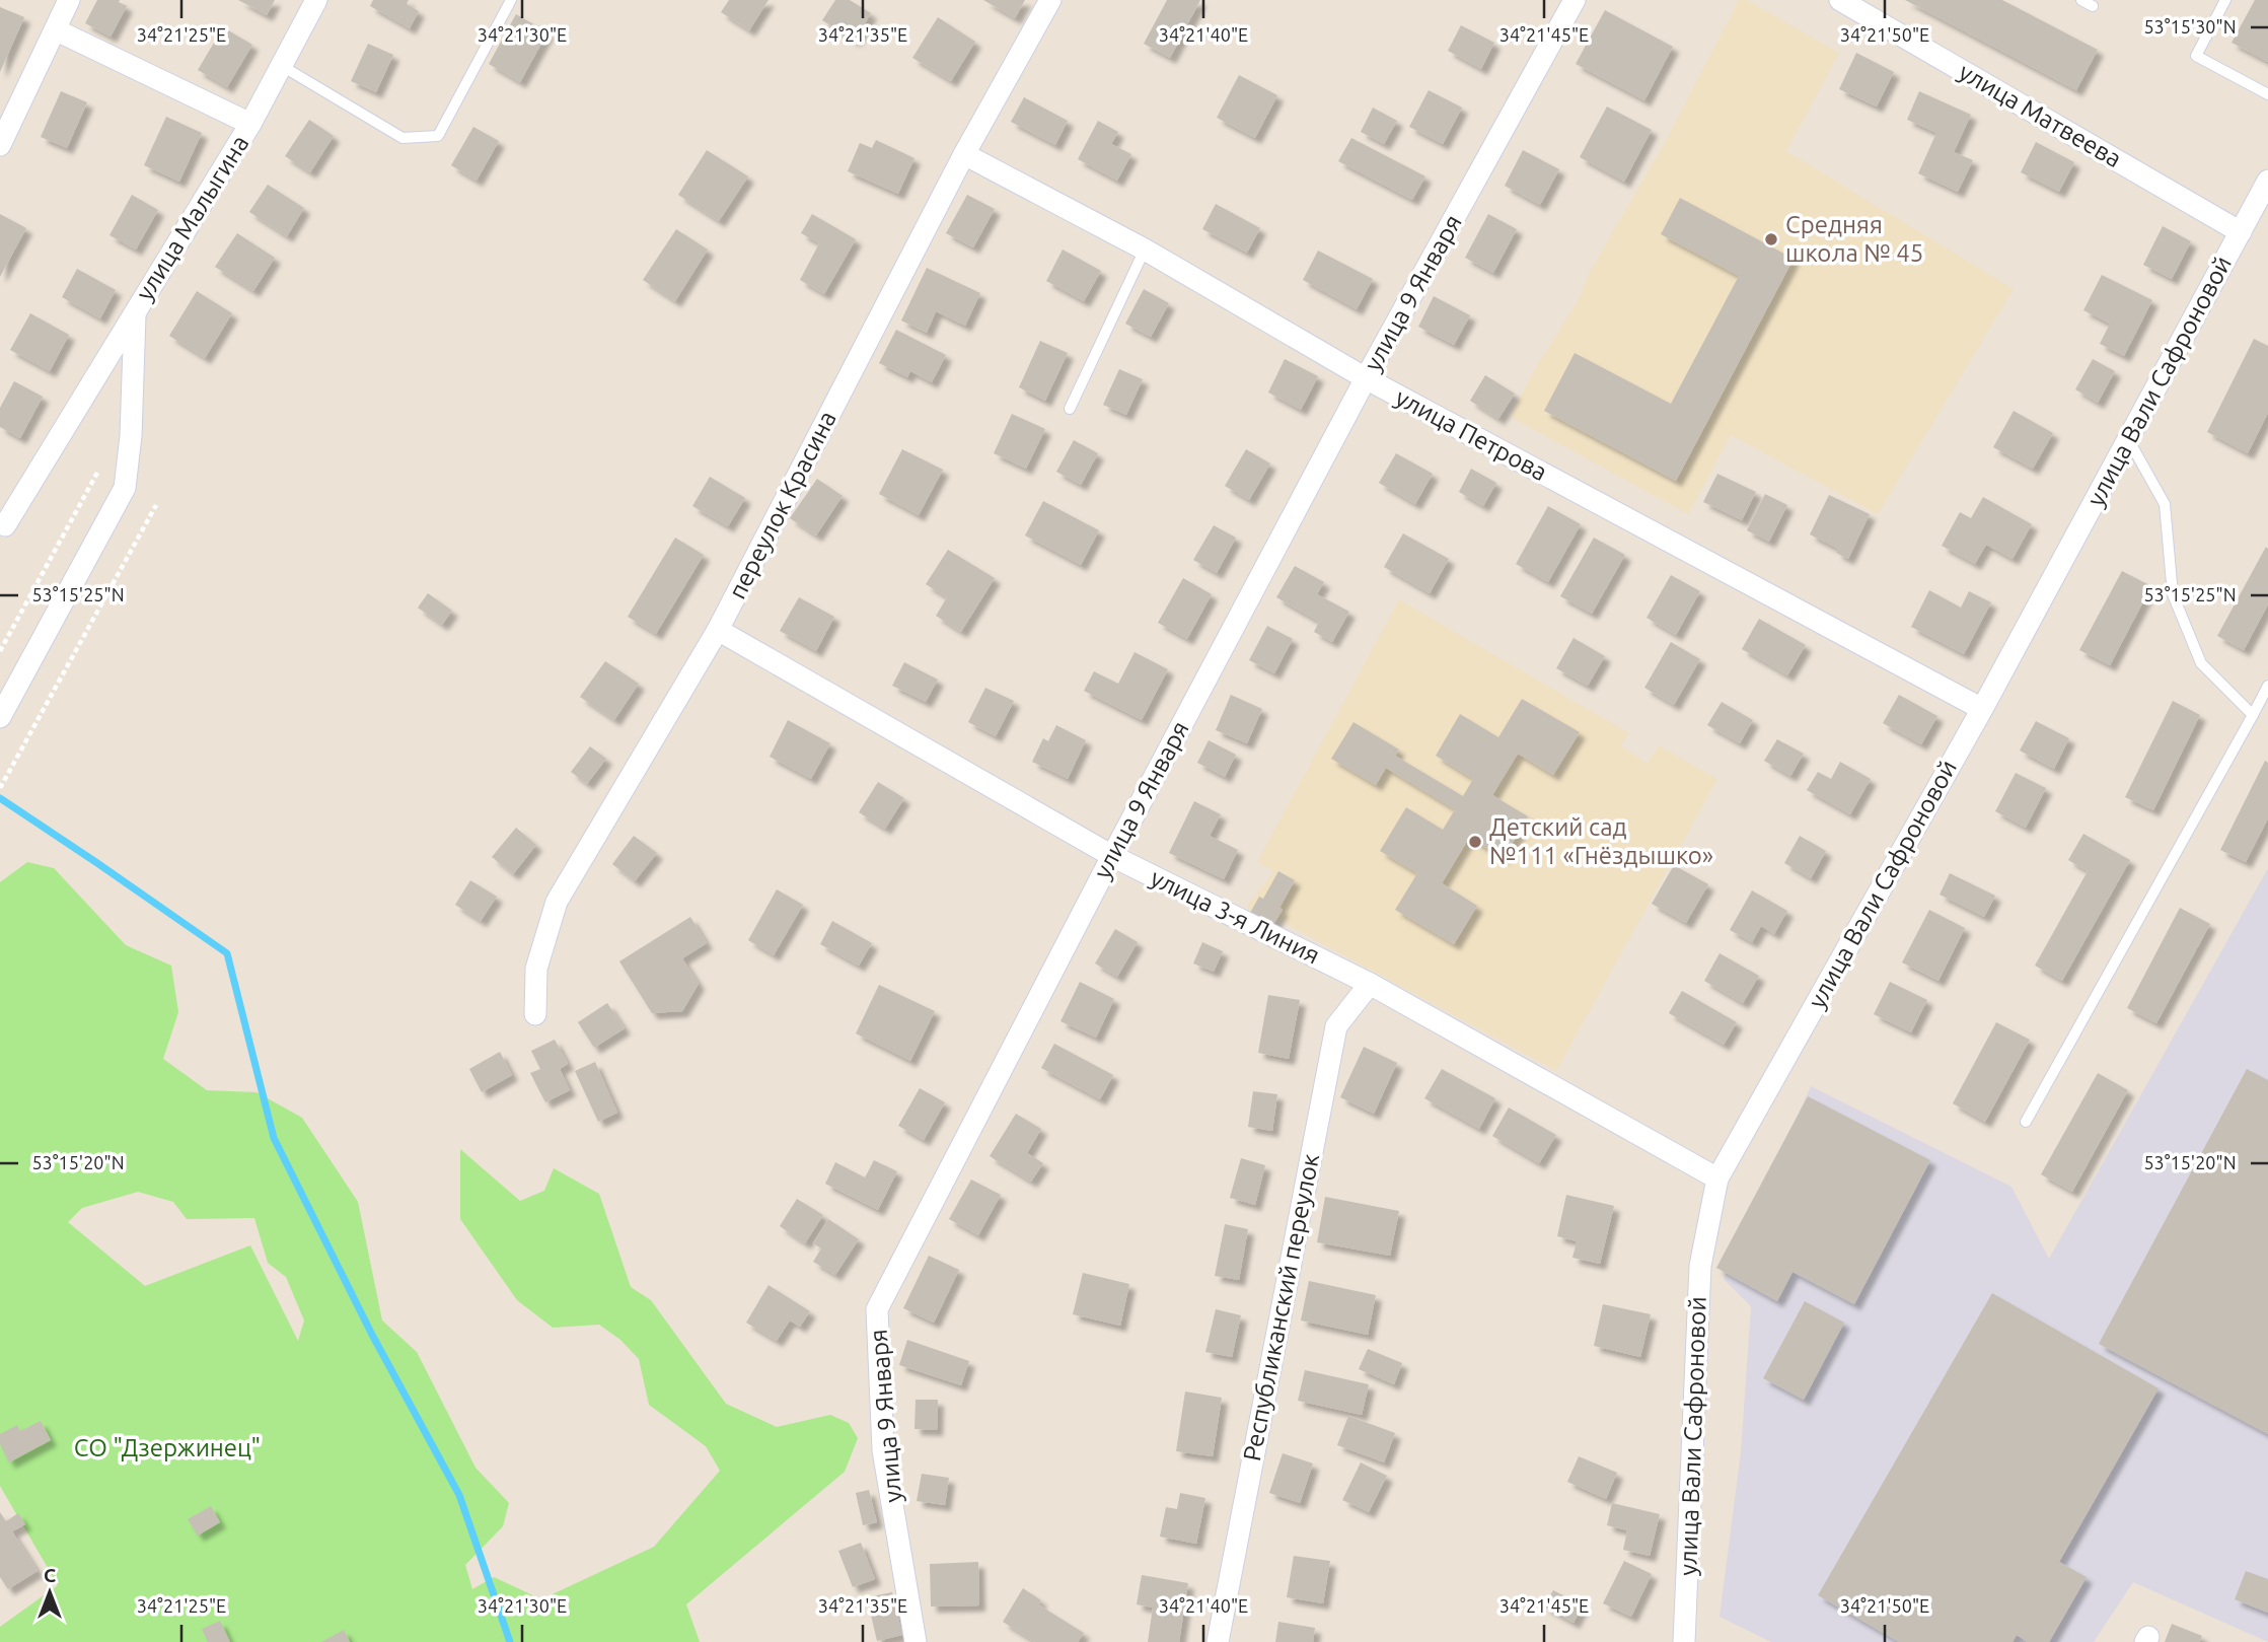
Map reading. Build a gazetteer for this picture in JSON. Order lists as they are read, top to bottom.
{
  "streets": {
    "street": [
      "улица Матвеева",
      "улица Малыгина",
      "улица 9 Января",
      "улица Вали Сафроновой",
      "улица Петрова",
      "переулок Красина",
      "улица 3-я Линия",
      "Республиканский переулок"
    ]
  },
  "crossings": [
    ["улица Матвеева", "улица Вали Сафроновой"],
    ["улица 9 Января", "улица Петрова"],
    ["улица 9 Января", "улица 3-я Линия"],
    ["улица Вали Сафроновой", "улица Петрова"],
    ["улица Вали Сафроновой", "улица 3-я Линия"],
    ["улица Петрова", "переулок Красина"],
    ["переулок Красина", "улица 3-я Линия"],
    ["улица 3-я Линия", "Республиканский переулок"]
  ],
  "parks": ["СО \"Дзержинец\""],
  "places": ["Средняя школа № 45", "Детский сад №111 «Гнёздышко»"],
  "north": "top",
  "coordinates": [
    "53°15'30\"N",
    "34°21'25\"E",
    "34°21'30\"E",
    "34°21'35\"E",
    "34°21'40\"E",
    "34°21'45\"E",
    "34°21'50\"E",
    "53°15'25\"N",
    "53°15'20\"N"
  ]
}
